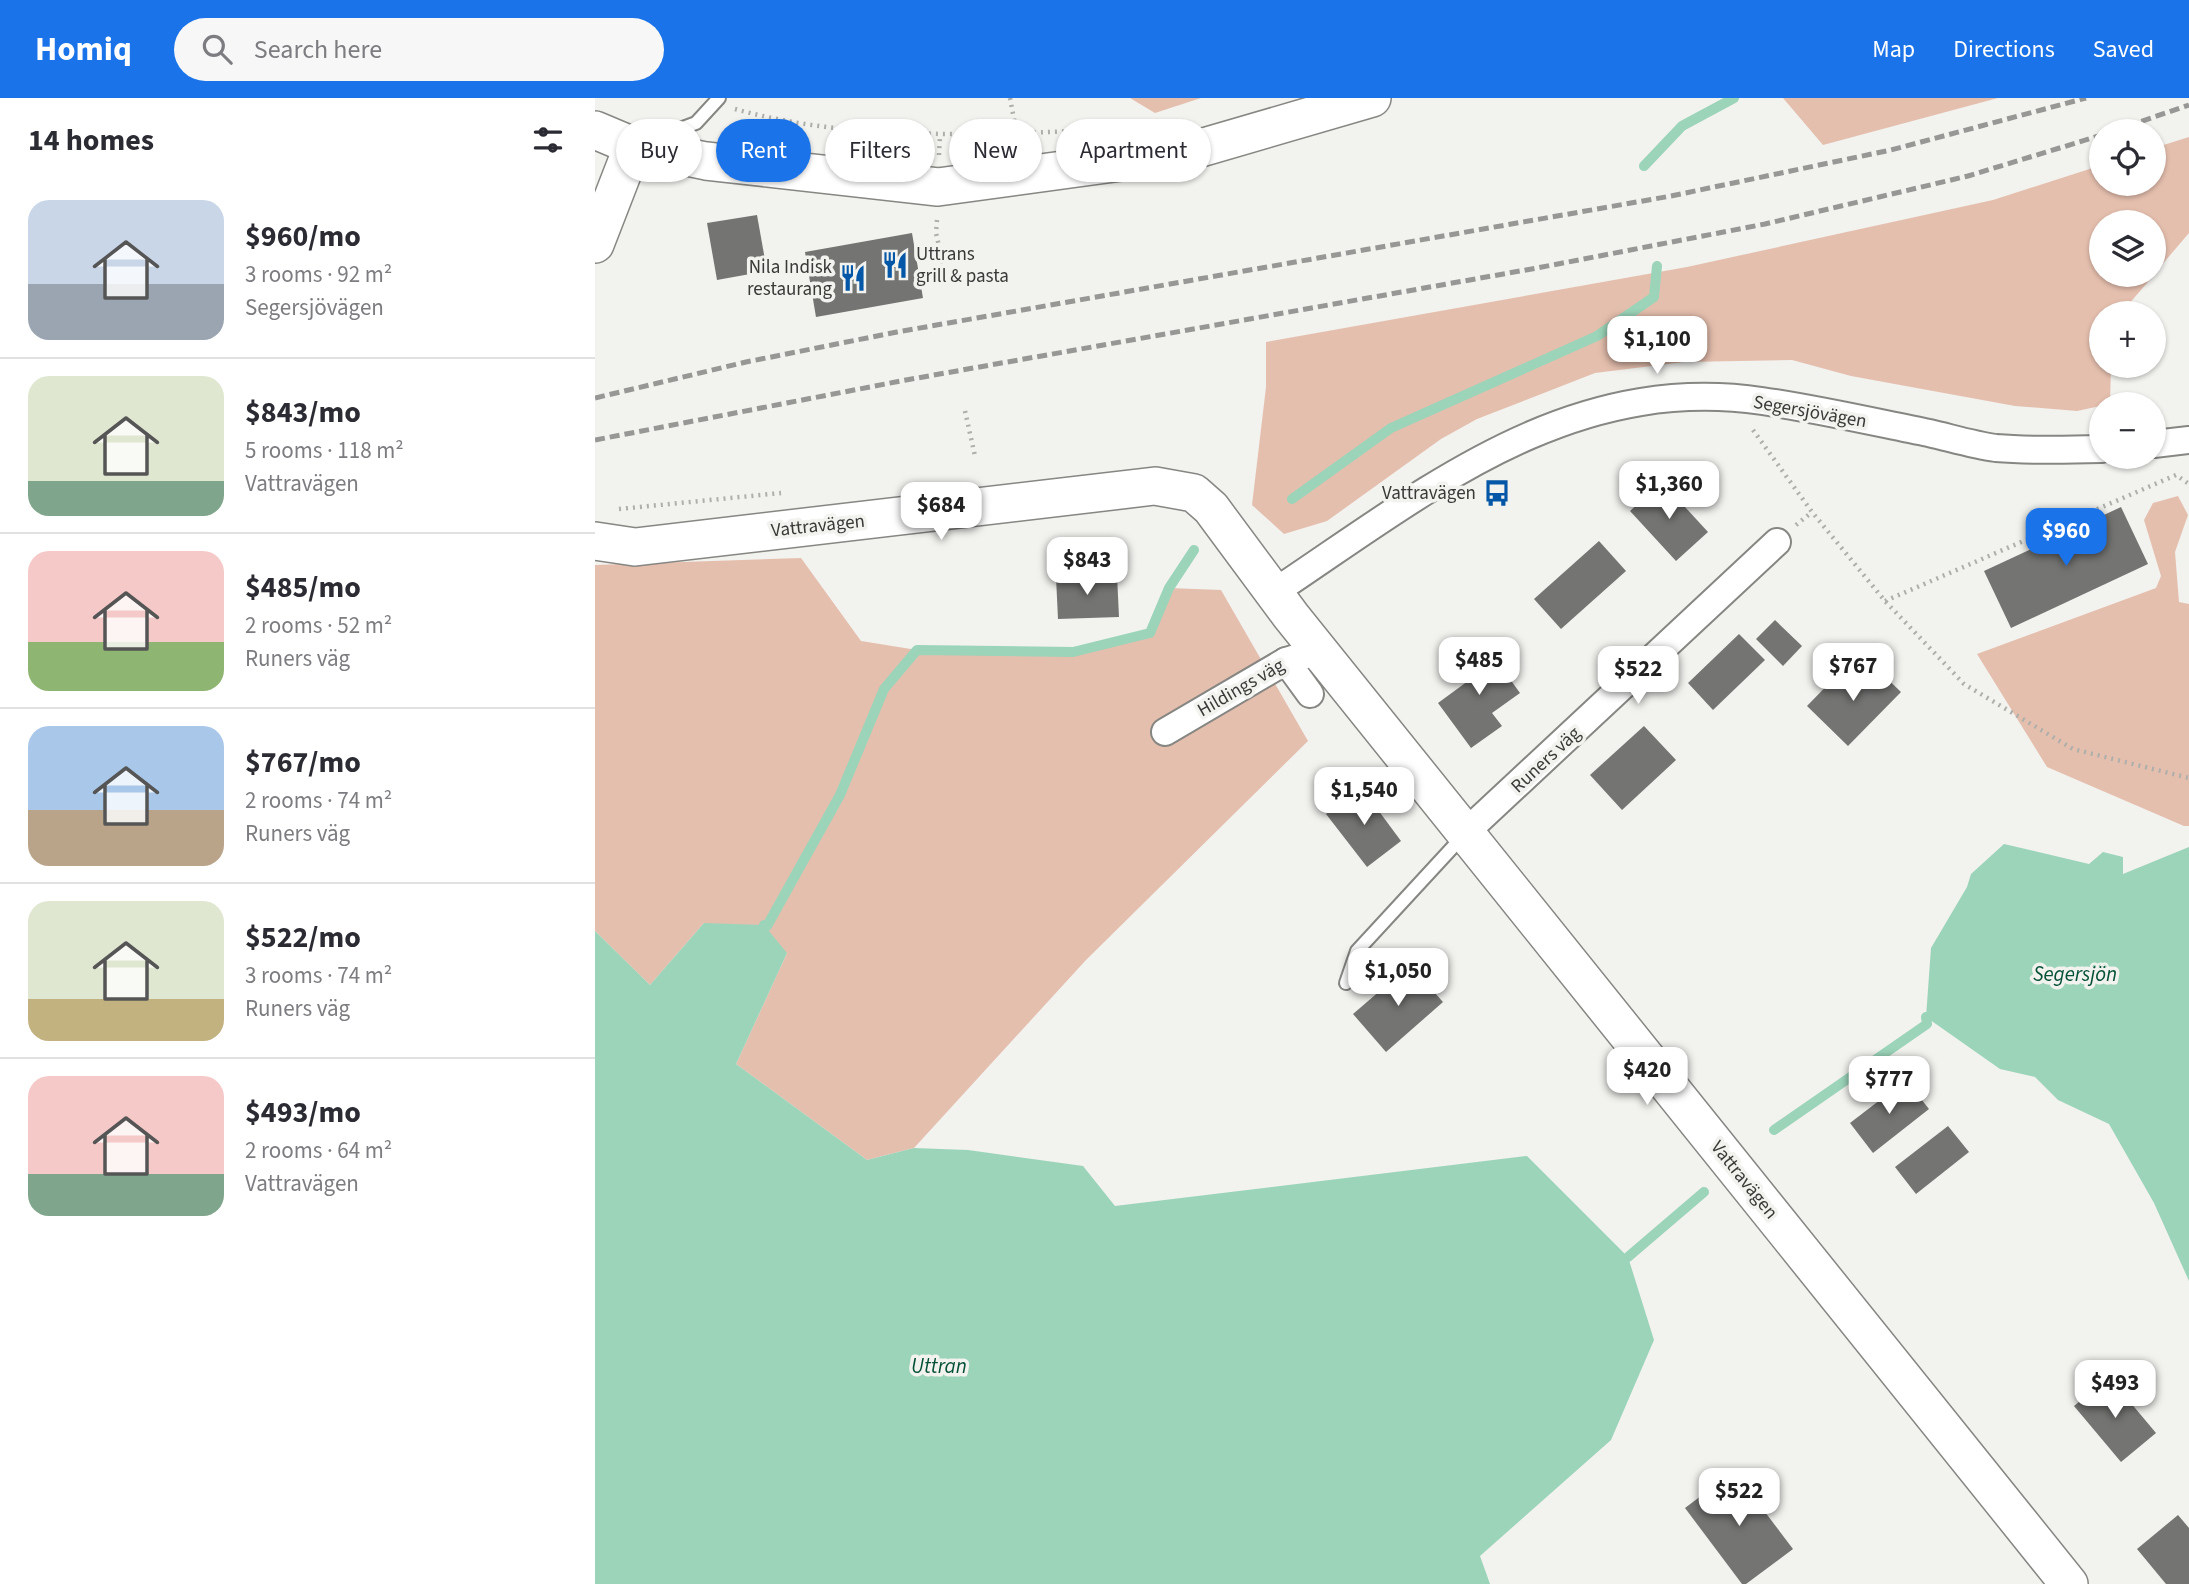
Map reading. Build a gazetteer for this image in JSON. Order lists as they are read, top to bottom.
{
  "streets": {
    "street": [
      "Segersjövägen",
      "Vattravägen",
      "Hildings väg",
      "Runers väg"
    ]
  },
  "crossings": [
    ["Segersjövägen", "Vattravägen"],
    ["Vattravägen", "Hildings väg"],
    ["Vattravägen", "Runers väg"]
  ],
  "water": ["Segersjön", "Uttran"],
  "places": {
    "restaurant": ["Uttrans grill & pasta", "Nila Indisk restaurang"],
    "bus stop": ["Vattravägen"]
  },
  "page": {
    "header": "Homiq",
    "search": "Search here",
    "nav": ["Map", "Directions", "Saved"],
    "heading": "14 homes",
    "map_buttons": ["+", "−"],
    "chip": [
      "Buy",
      "Rent",
      "Filters",
      "New",
      "Apartment"
    ],
    "list": [
      {
        "name": "$960/mo",
        "note": "3 rooms · 92 m² · Segersjövägen"
      },
      {
        "name": "$843/mo",
        "note": "5 rooms · 118 m² · Vattravägen"
      },
      {
        "name": "$485/mo",
        "note": "2 rooms · 52 m² · Runers väg"
      },
      {
        "name": "$767/mo",
        "note": "2 rooms · 74 m² · Runers väg"
      },
      {
        "name": "$522/mo",
        "note": "3 rooms · 74 m² · Runers väg"
      },
      {
        "name": "$493/mo",
        "note": "2 rooms · 64 m² · Vattravägen"
      }
    ],
    "price": [
      "$1,100",
      "$1,360",
      "$684",
      "$960",
      "$843",
      "$485",
      "$767",
      "$522",
      "$1,540",
      "$1,050",
      "$420",
      "$777",
      "$493",
      "$522"
    ]
  }
}
